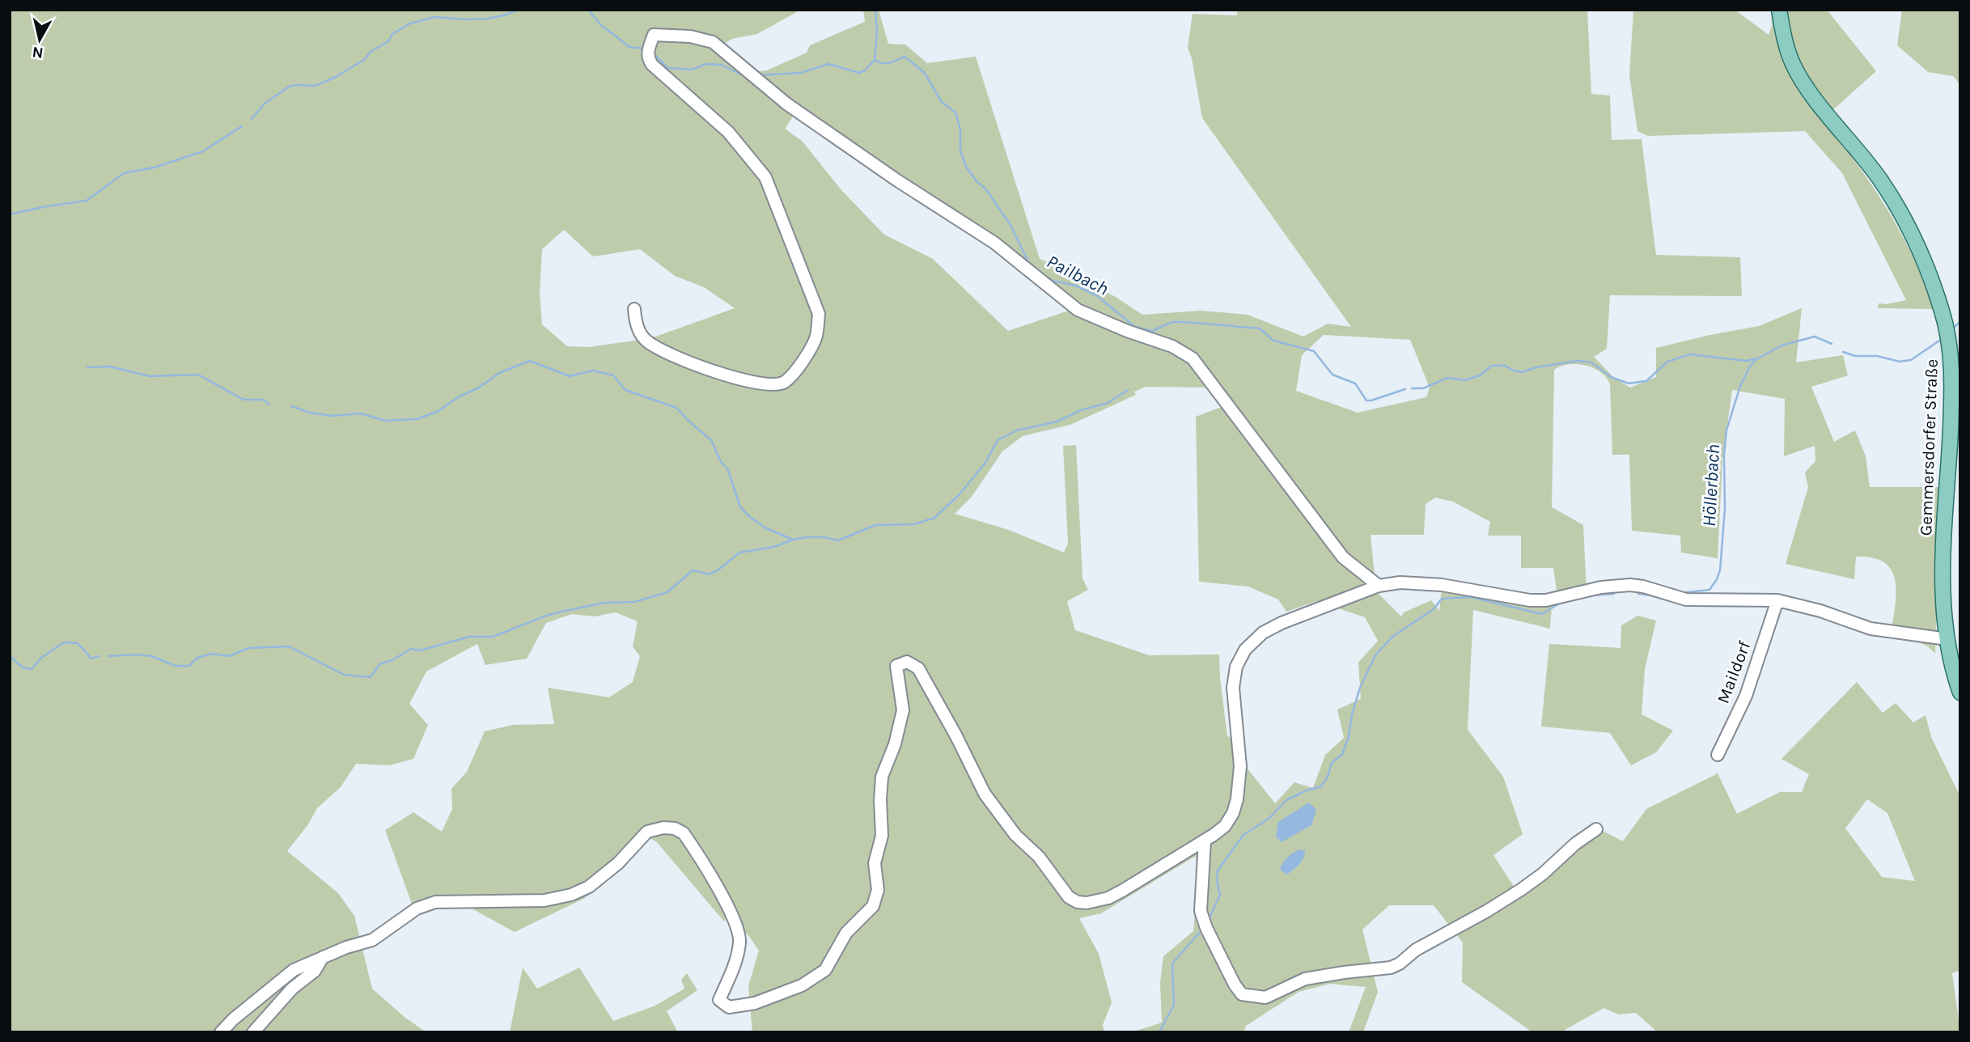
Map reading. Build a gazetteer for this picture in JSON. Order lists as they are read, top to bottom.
{
  "streets": {
    "main road": ["Gemmersdorfer Straße"],
    "street": ["Maildorf"]
  },
  "water": ["Pailbach", "Höllerbach"],
  "north": "bottom"
}
